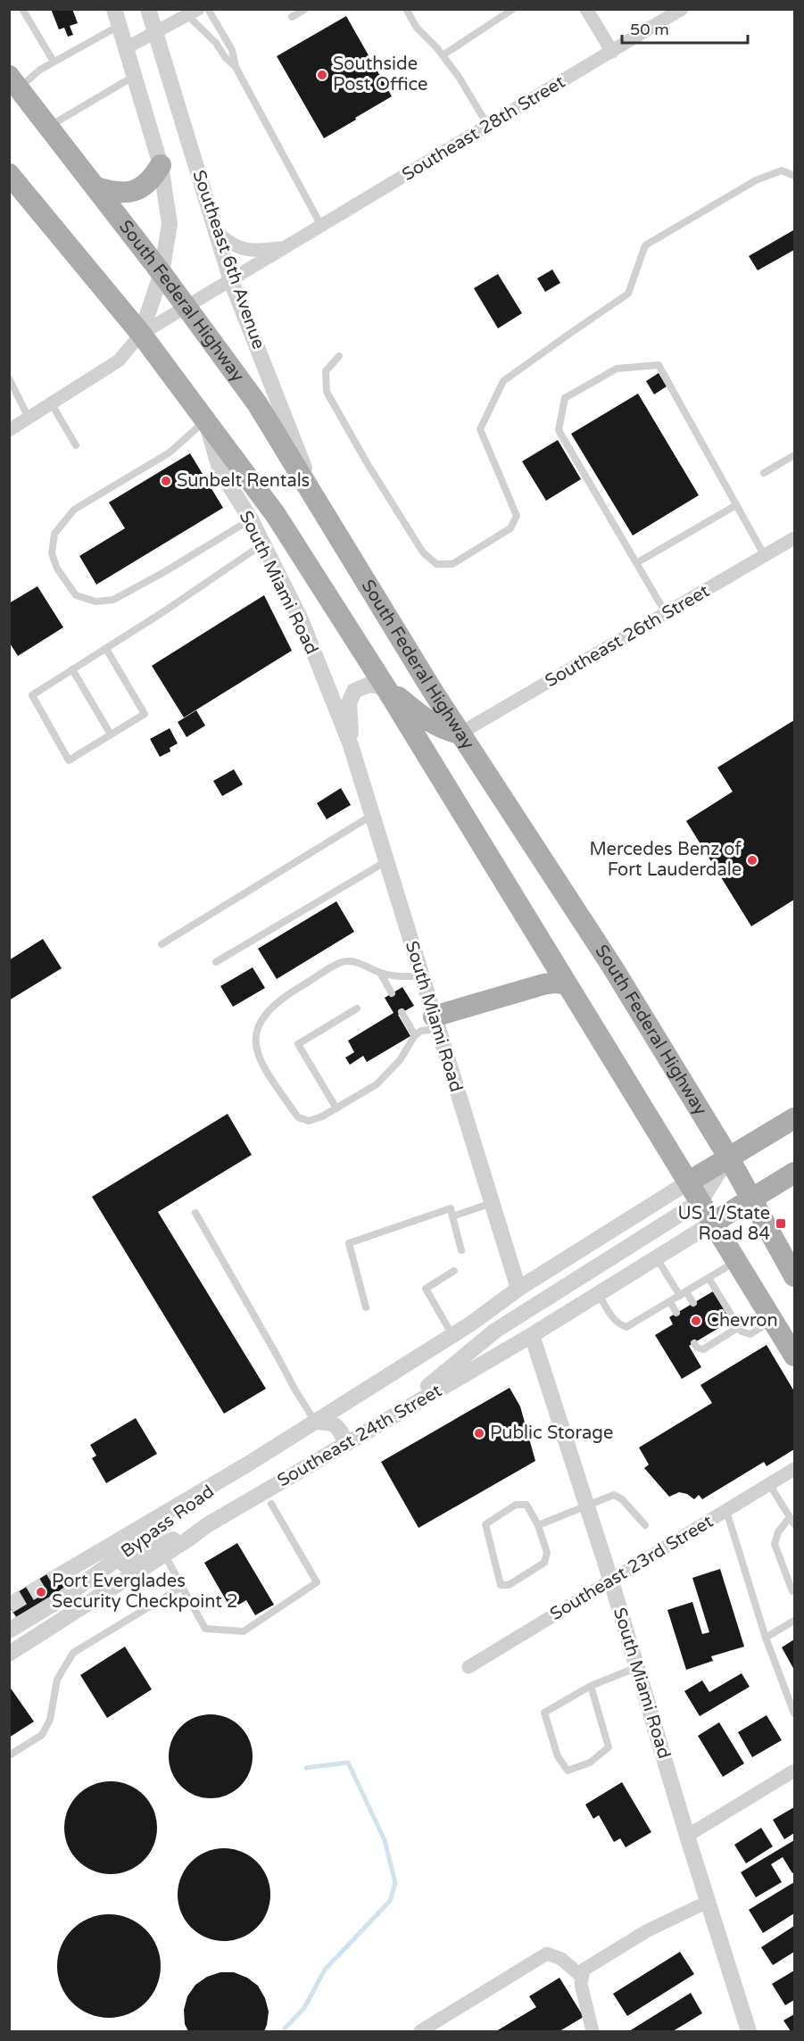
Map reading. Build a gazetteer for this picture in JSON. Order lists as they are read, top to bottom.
{
  "streets": {
    "main road": ["South Federal Highway"],
    "street": [
      "Southeast 28th Street",
      "Southeast 6th Avenue",
      "South Miami Road",
      "Southeast 26th Street",
      "Southeast 24th Street",
      "Bypass Road",
      "Southeast 23rd Street"
    ]
  },
  "crossings": [
    ["Southeast 28th Street", "Southeast 6th Avenue"],
    ["Southeast 28th Street", "South Federal Highway"],
    ["Southeast 6th Avenue", "South Federal Highway"],
    ["South Federal Highway", "Southeast 26th Street"],
    ["South Miami Road", "Southeast 24th Street"],
    ["South Miami Road", "Southeast 23rd Street"],
    ["Southeast 24th Street", "Bypass Road"]
  ],
  "places": {
    "other": [
      "Southside Post Office",
      "Sunbelt Rentals",
      "Mercedes Benz of Fort Lauderdale",
      "Chevron",
      "Public Storage",
      "Port Everglades Security Checkpoint 2"
    ],
    "transit": ["US 1/State Road 84"]
  },
  "scale_bar": "50 m"
}
